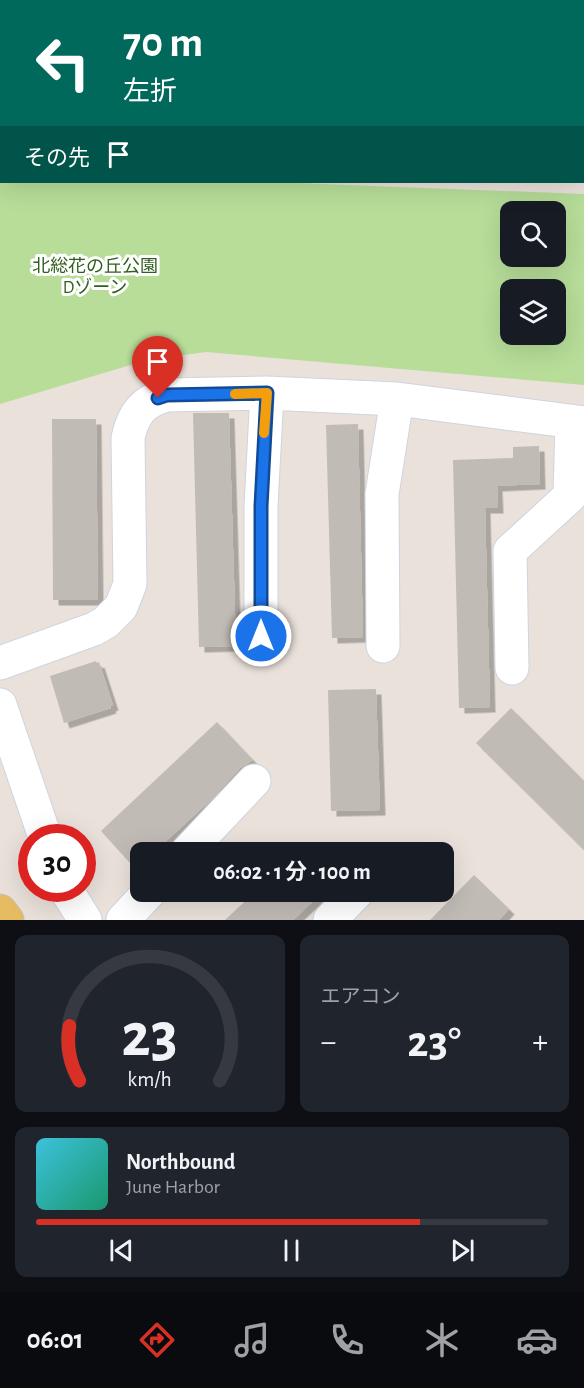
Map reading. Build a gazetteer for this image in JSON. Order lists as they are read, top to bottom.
{
  "parks": ["北総花の丘公園 Dゾーン"],
  "page": {
    "turn": ["70 m", "左折"],
    "then": "その先",
    "limit": "30",
    "trip": "06:02 · 1 分 · 100 m",
    "tile": "エアコン",
    "heat": ["−", "23°", "+"],
    "song": ["Northbound", "June Harbor"],
    "tabs": "06:01",
    "gauge": ["23", "km/h"]
  }
}
